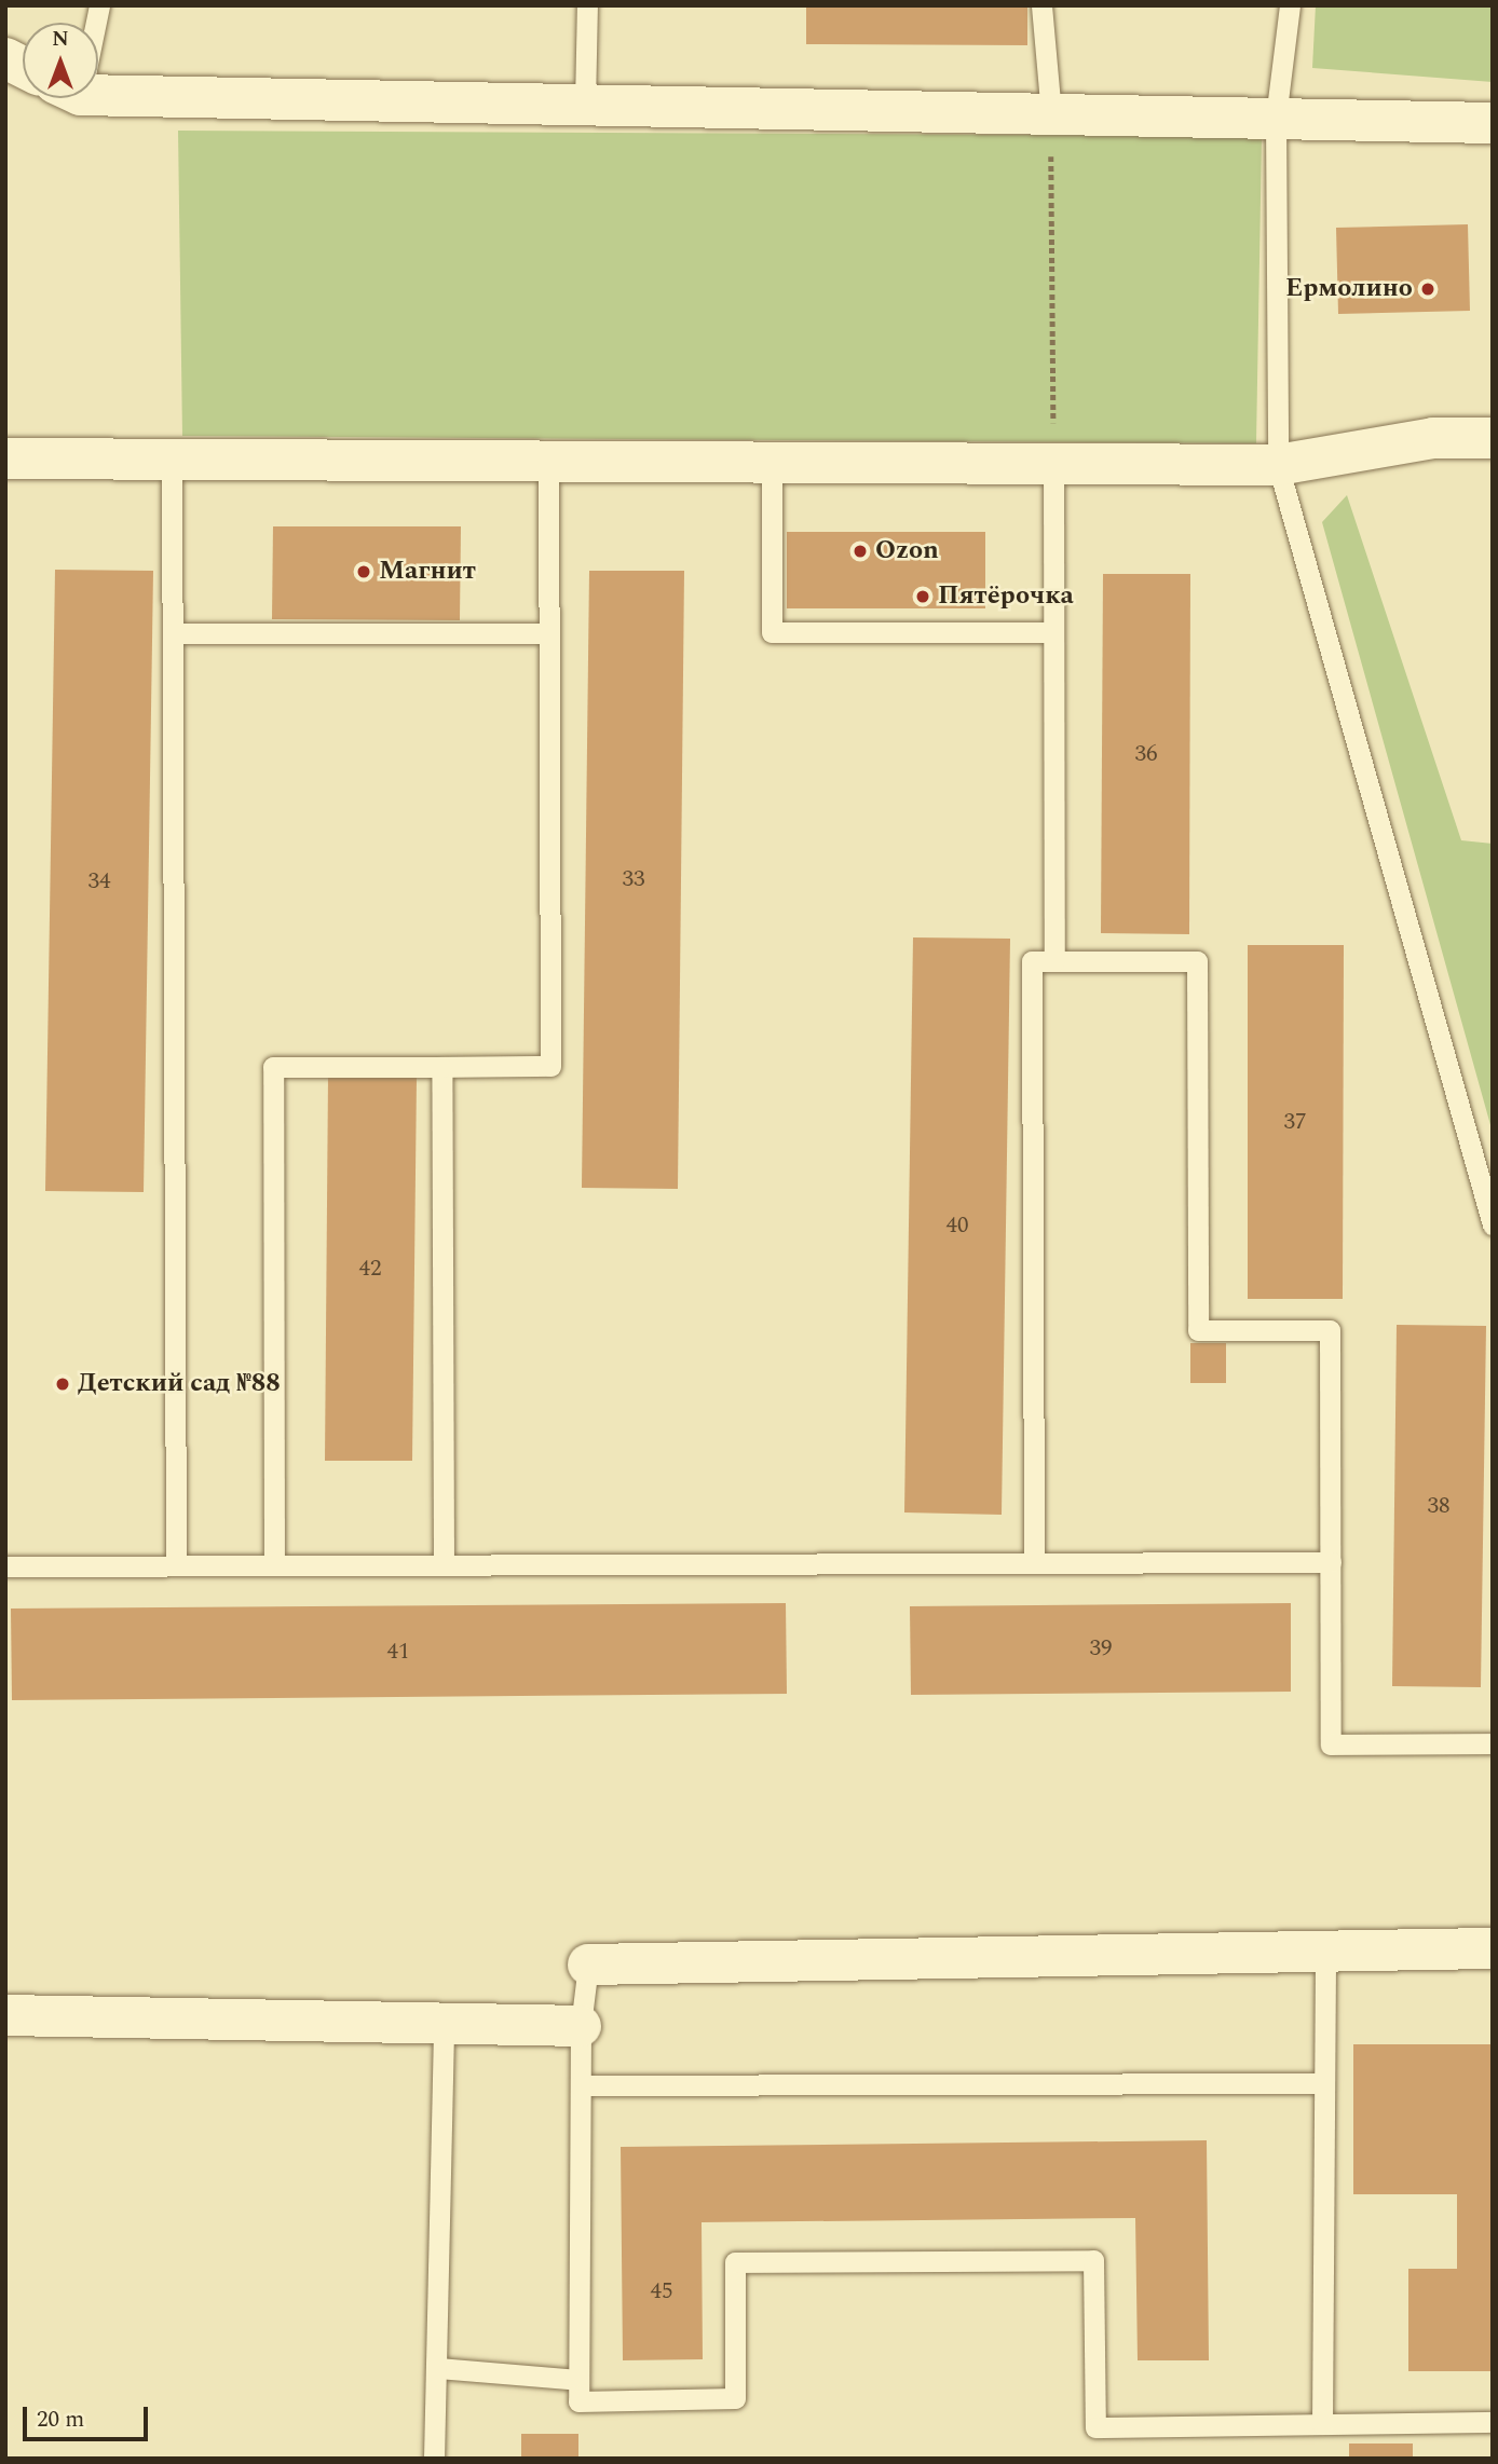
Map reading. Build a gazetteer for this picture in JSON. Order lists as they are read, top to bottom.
{
  "places": [
    "Ермолино",
    "Ozon",
    "Магнит",
    "Пятёрочка",
    "Детский сад №88"
  ],
  "house_numbers": [
    "36",
    "33",
    "34",
    "37",
    "40",
    "42",
    "38",
    "39",
    "41",
    "45"
  ],
  "scale_bar": "20 m",
  "north": "top"
}
